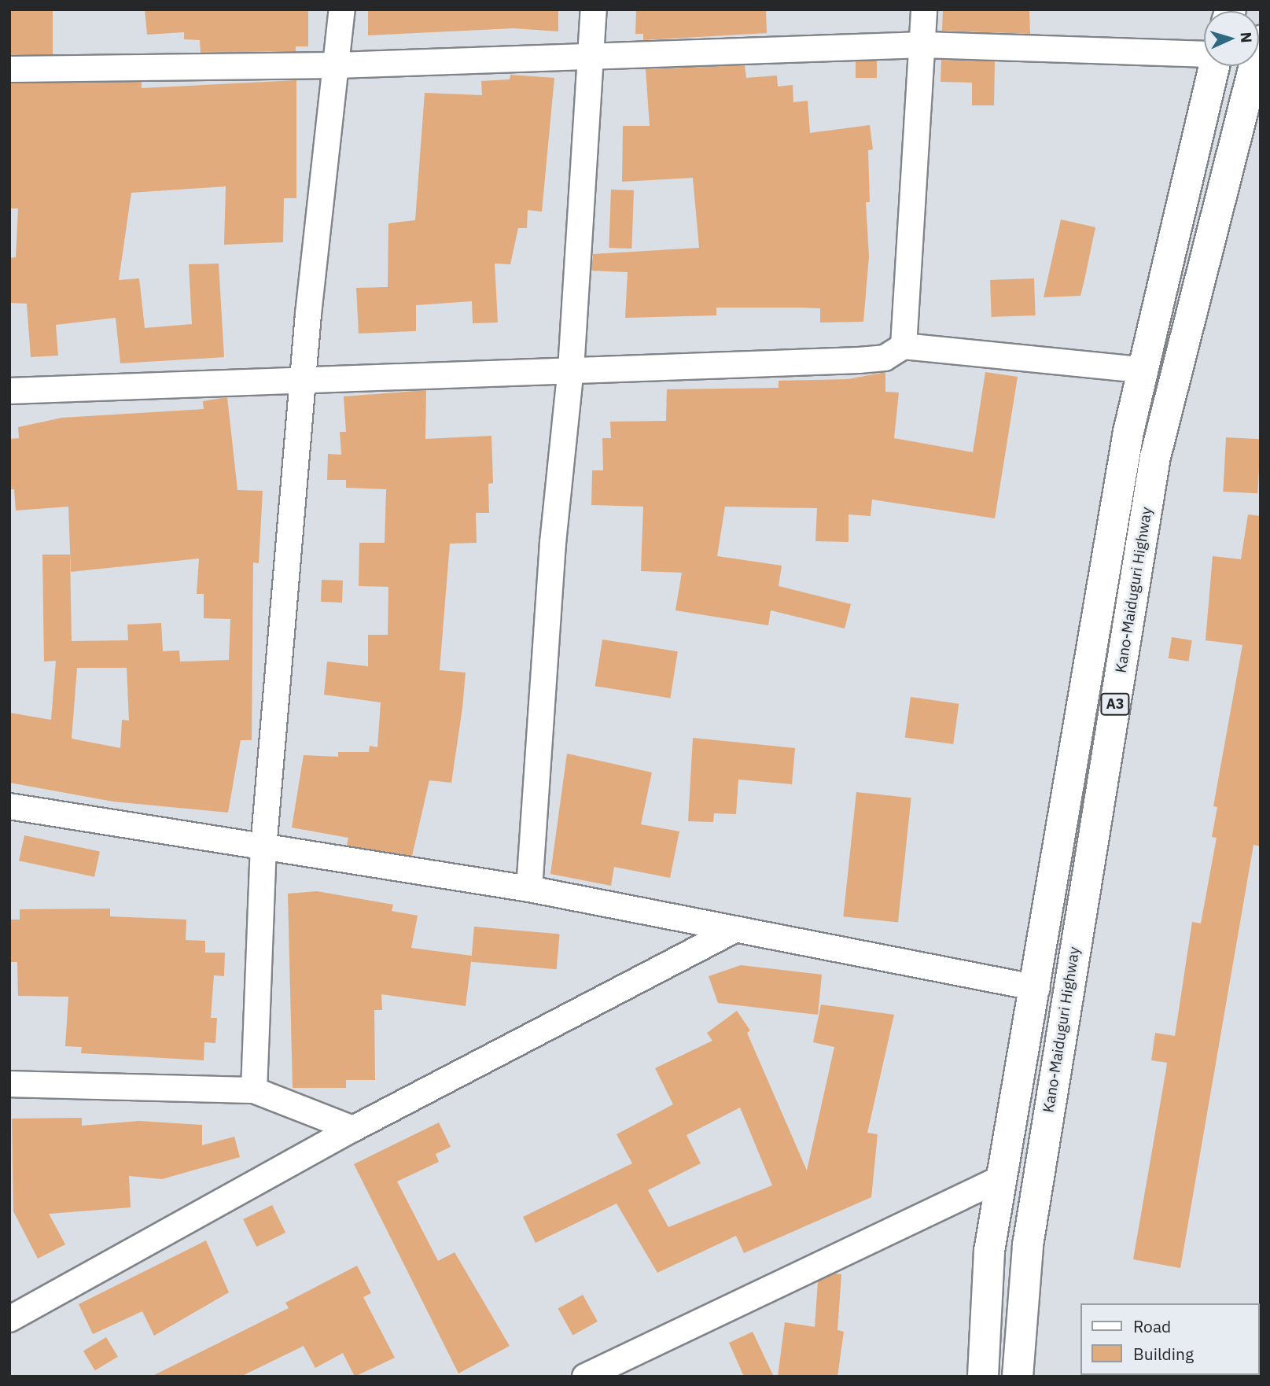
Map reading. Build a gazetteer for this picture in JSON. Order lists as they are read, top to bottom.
{
  "streets": {
    "highway": ["Kano-Maiduguri Highway", "A3"]
  },
  "crossings": [
    ["Kano-Maiduguri Highway", "A3"]
  ],
  "legend": ["Road", "Building"],
  "north": "right"
}
